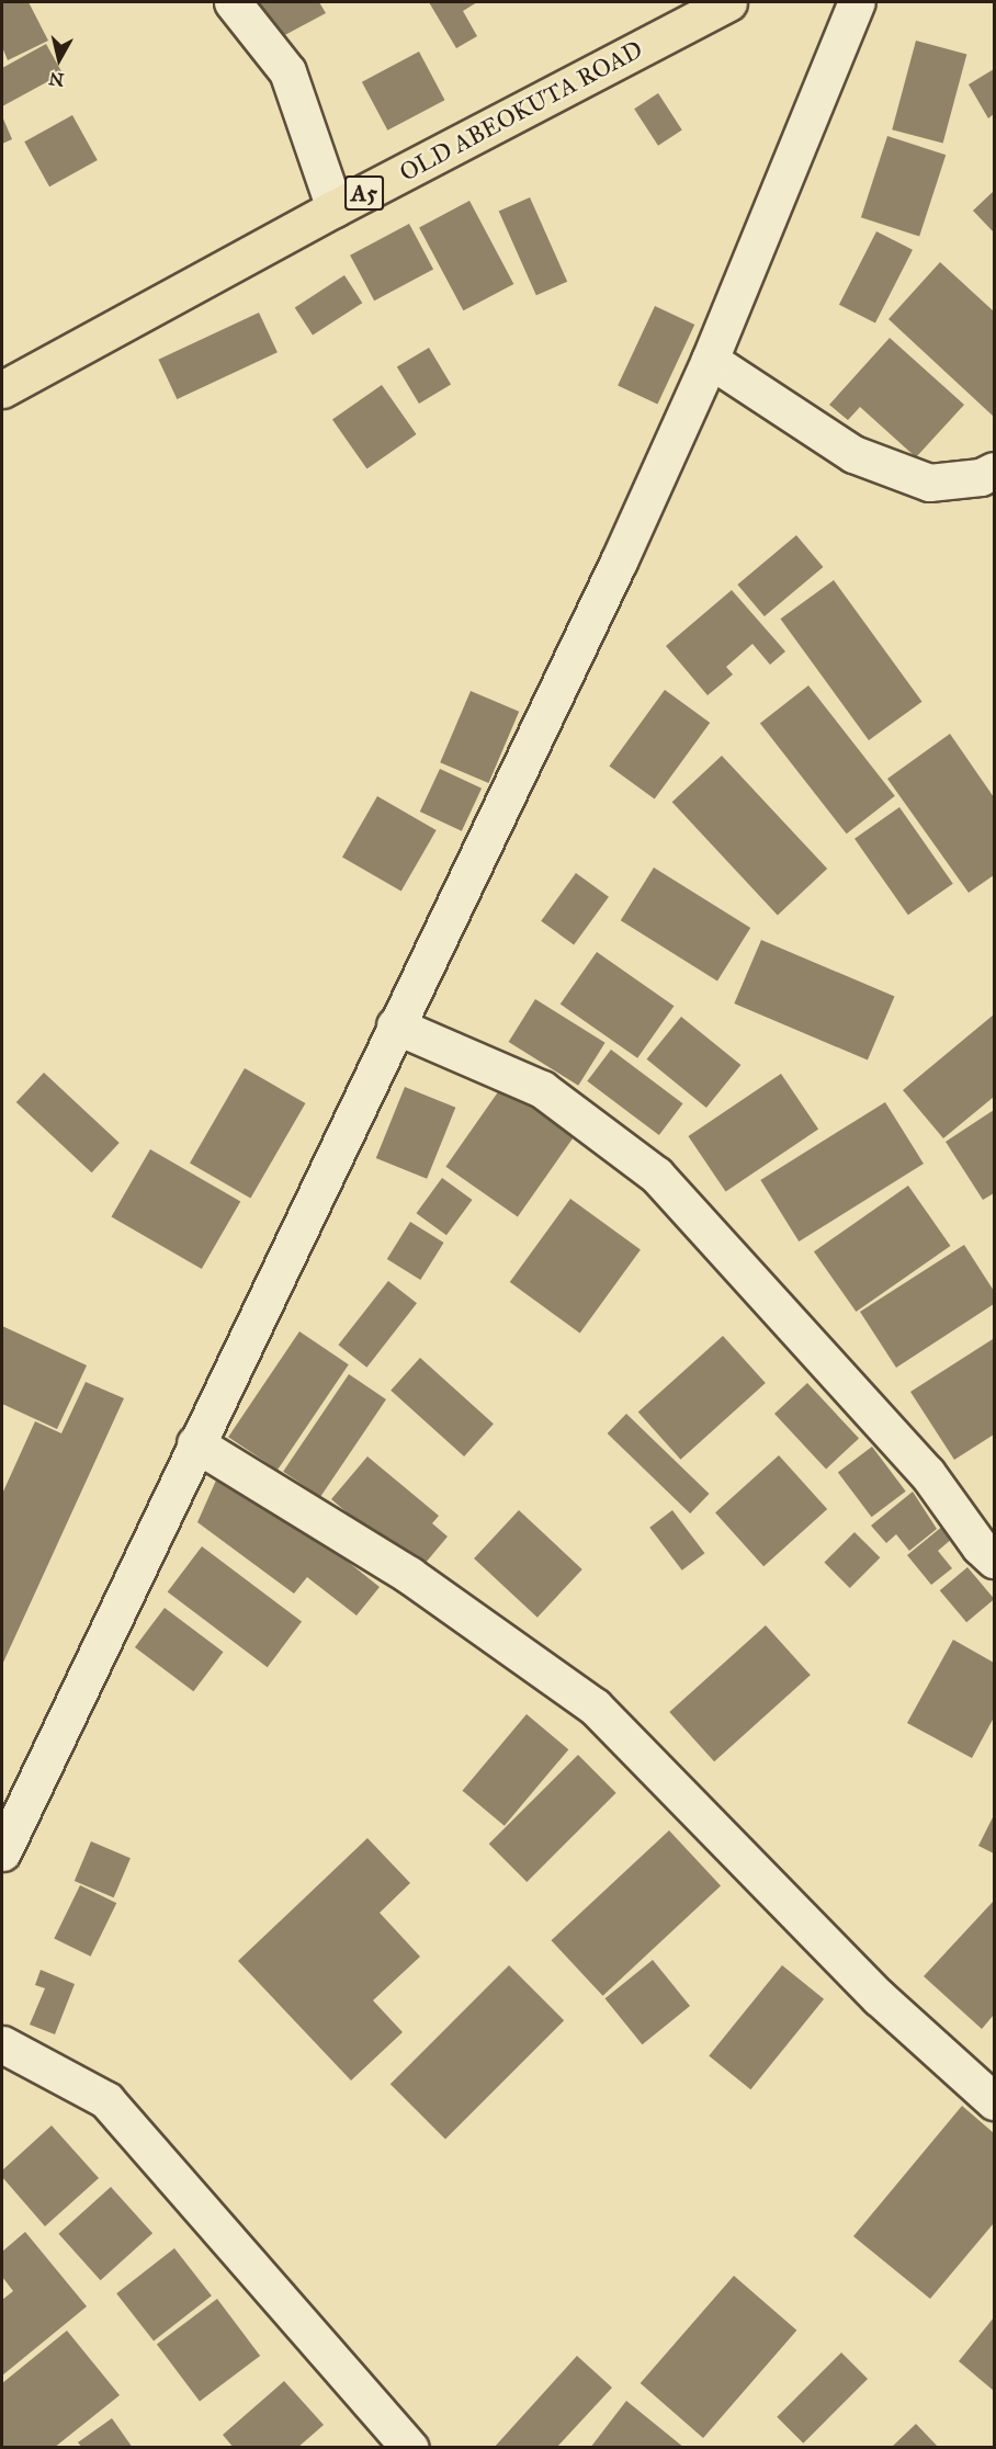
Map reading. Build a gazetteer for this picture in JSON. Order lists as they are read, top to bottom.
{
  "streets": {
    "highway": ["OLD ABEOKUTA ROAD", "A5"]
  },
  "north": "bottom"
}
